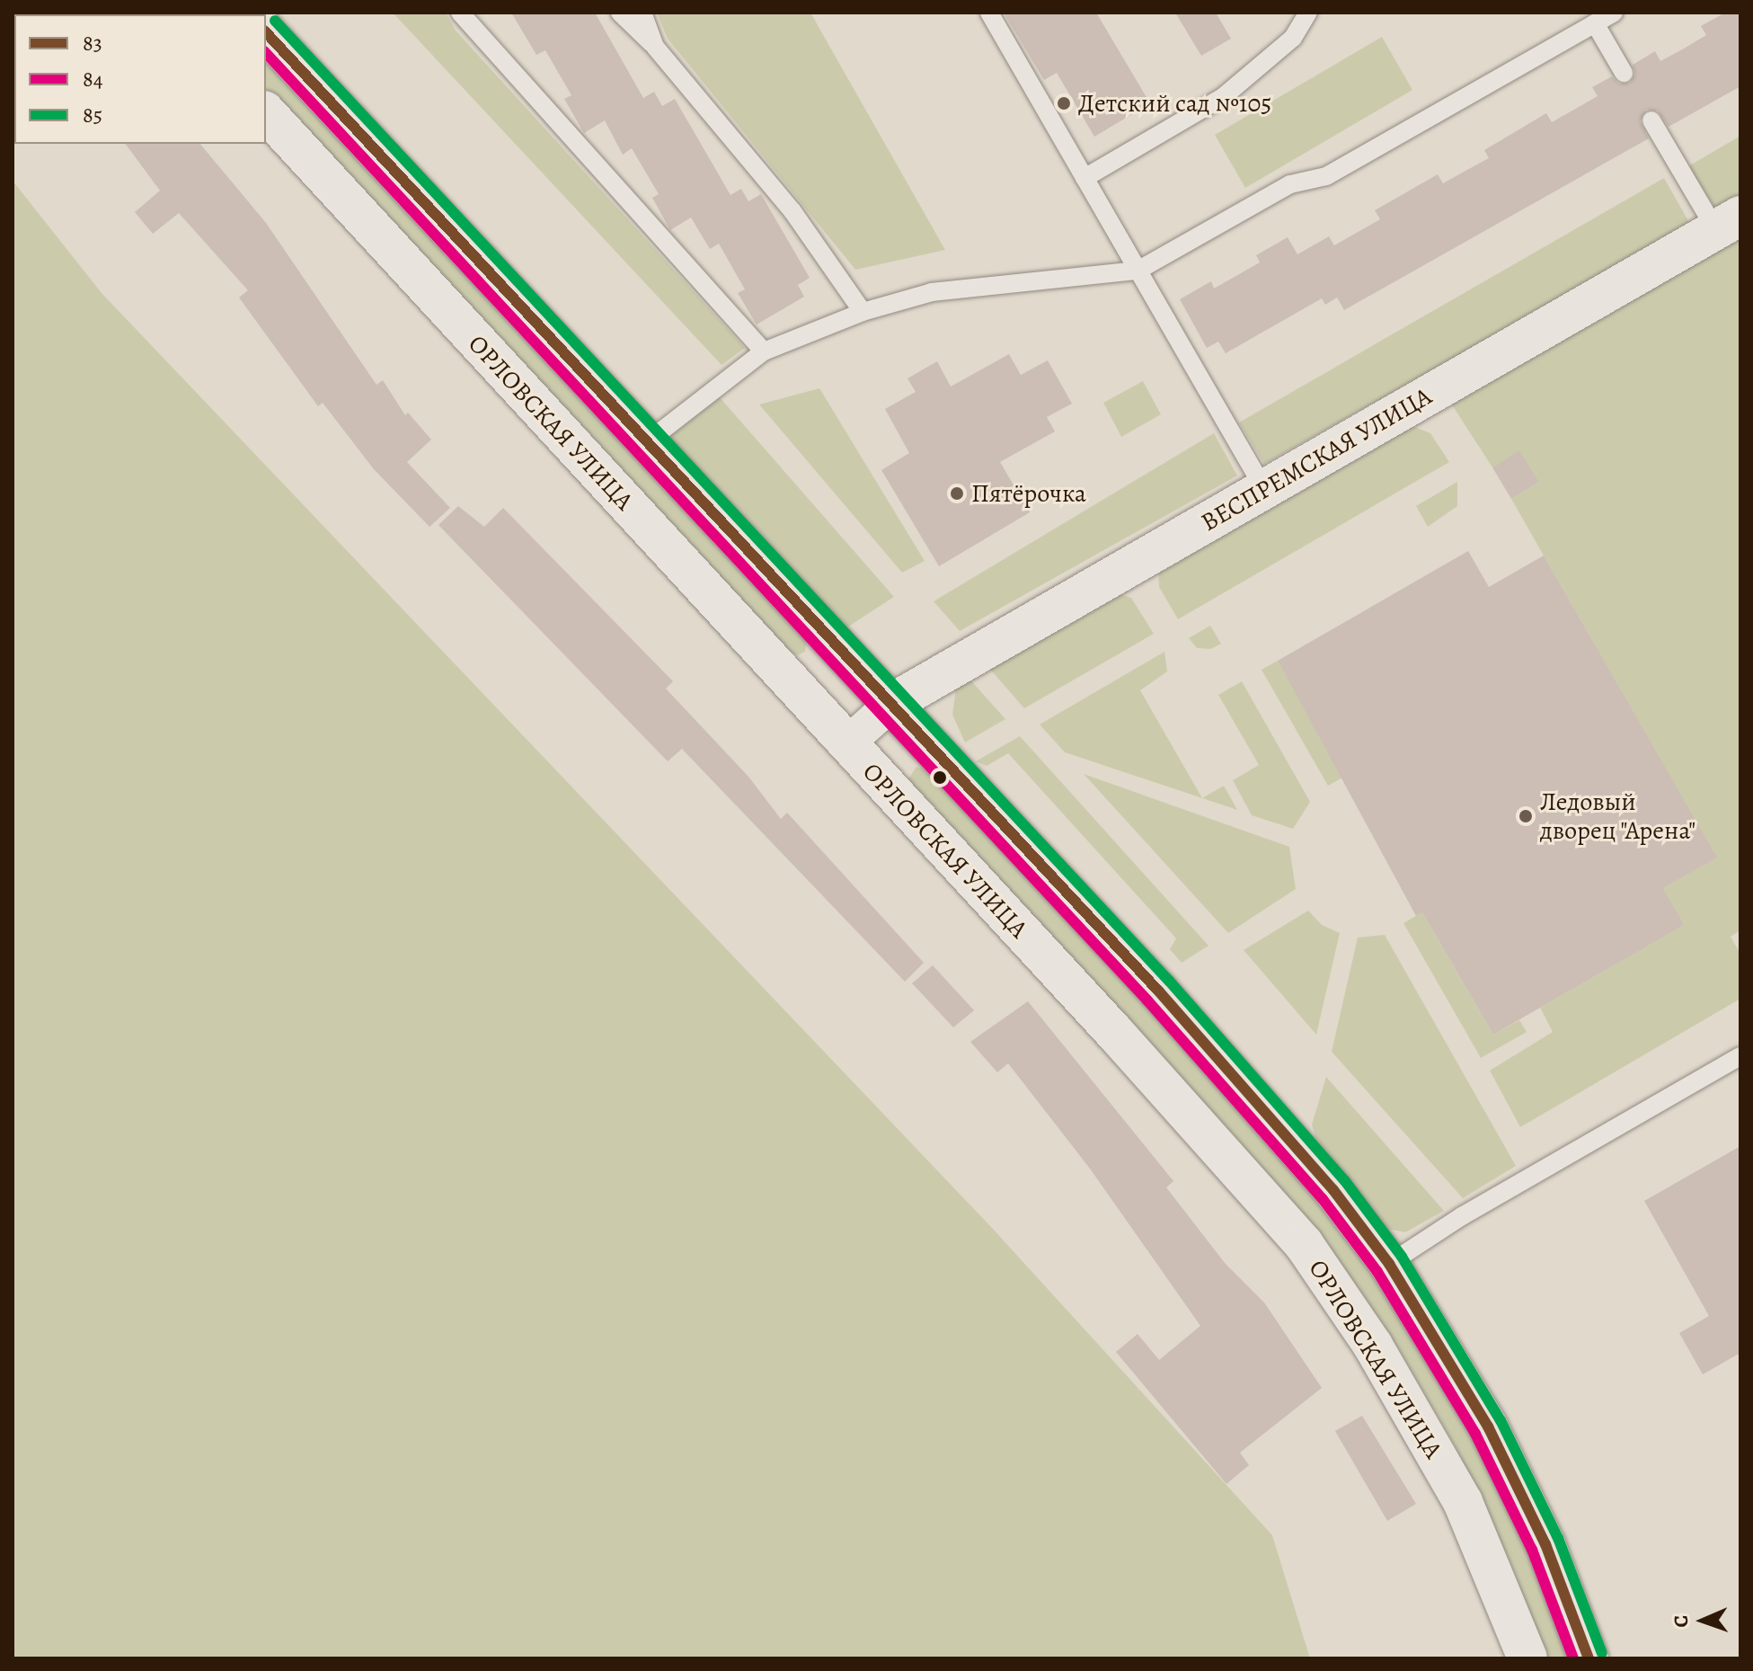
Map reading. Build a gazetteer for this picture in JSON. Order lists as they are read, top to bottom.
{
  "streets": {
    "street": ["ОРЛОВСКАЯ УЛИЦА", "ВЕСПРЕМСКАЯ УЛИЦА"]
  },
  "places": ["Детский сад №105", "Пятёрочка", "Ледовый дворец \"Арена\""],
  "lines": ["transit line 85", "transit line 83", "transit line 84"],
  "legend": ["83", "84", "85"],
  "north": "left"
}
